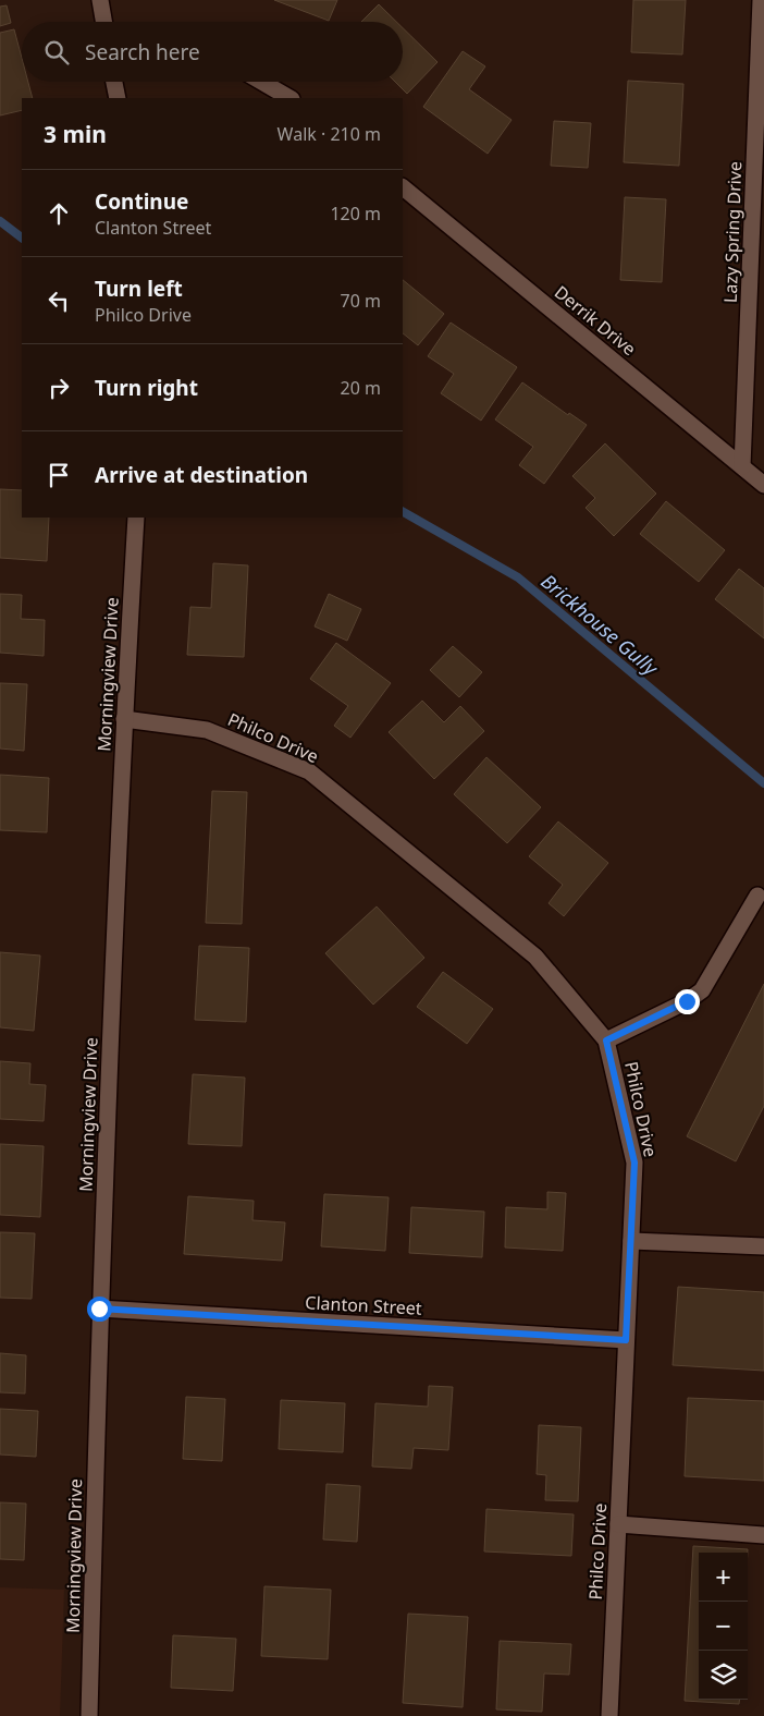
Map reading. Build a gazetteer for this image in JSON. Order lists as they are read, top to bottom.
{
  "streets": {
    "street": [
      "Lazy Spring Drive",
      "Derrik Drive",
      "Morningview Drive",
      "Philco Drive",
      "Clanton Street"
    ]
  },
  "crossings": [
    ["Lazy Spring Drive", "Derrik Drive"],
    ["Morningview Drive", "Philco Drive"],
    ["Morningview Drive", "Clanton Street"],
    ["Philco Drive", "Clanton Street"]
  ],
  "water": ["Brickhouse Gully"],
  "page": {
    "search": "Search here",
    "heading": ["3 min", "Walk · 210 m"],
    "list": [
      ["Continue", "Clanton Street", "120 m"],
      ["Turn left", "Philco Drive", "70 m"],
      ["Turn right", "20 m"],
      "Arrive at destination"
    ],
    "map_buttons": ["+", "−"]
  }
}
